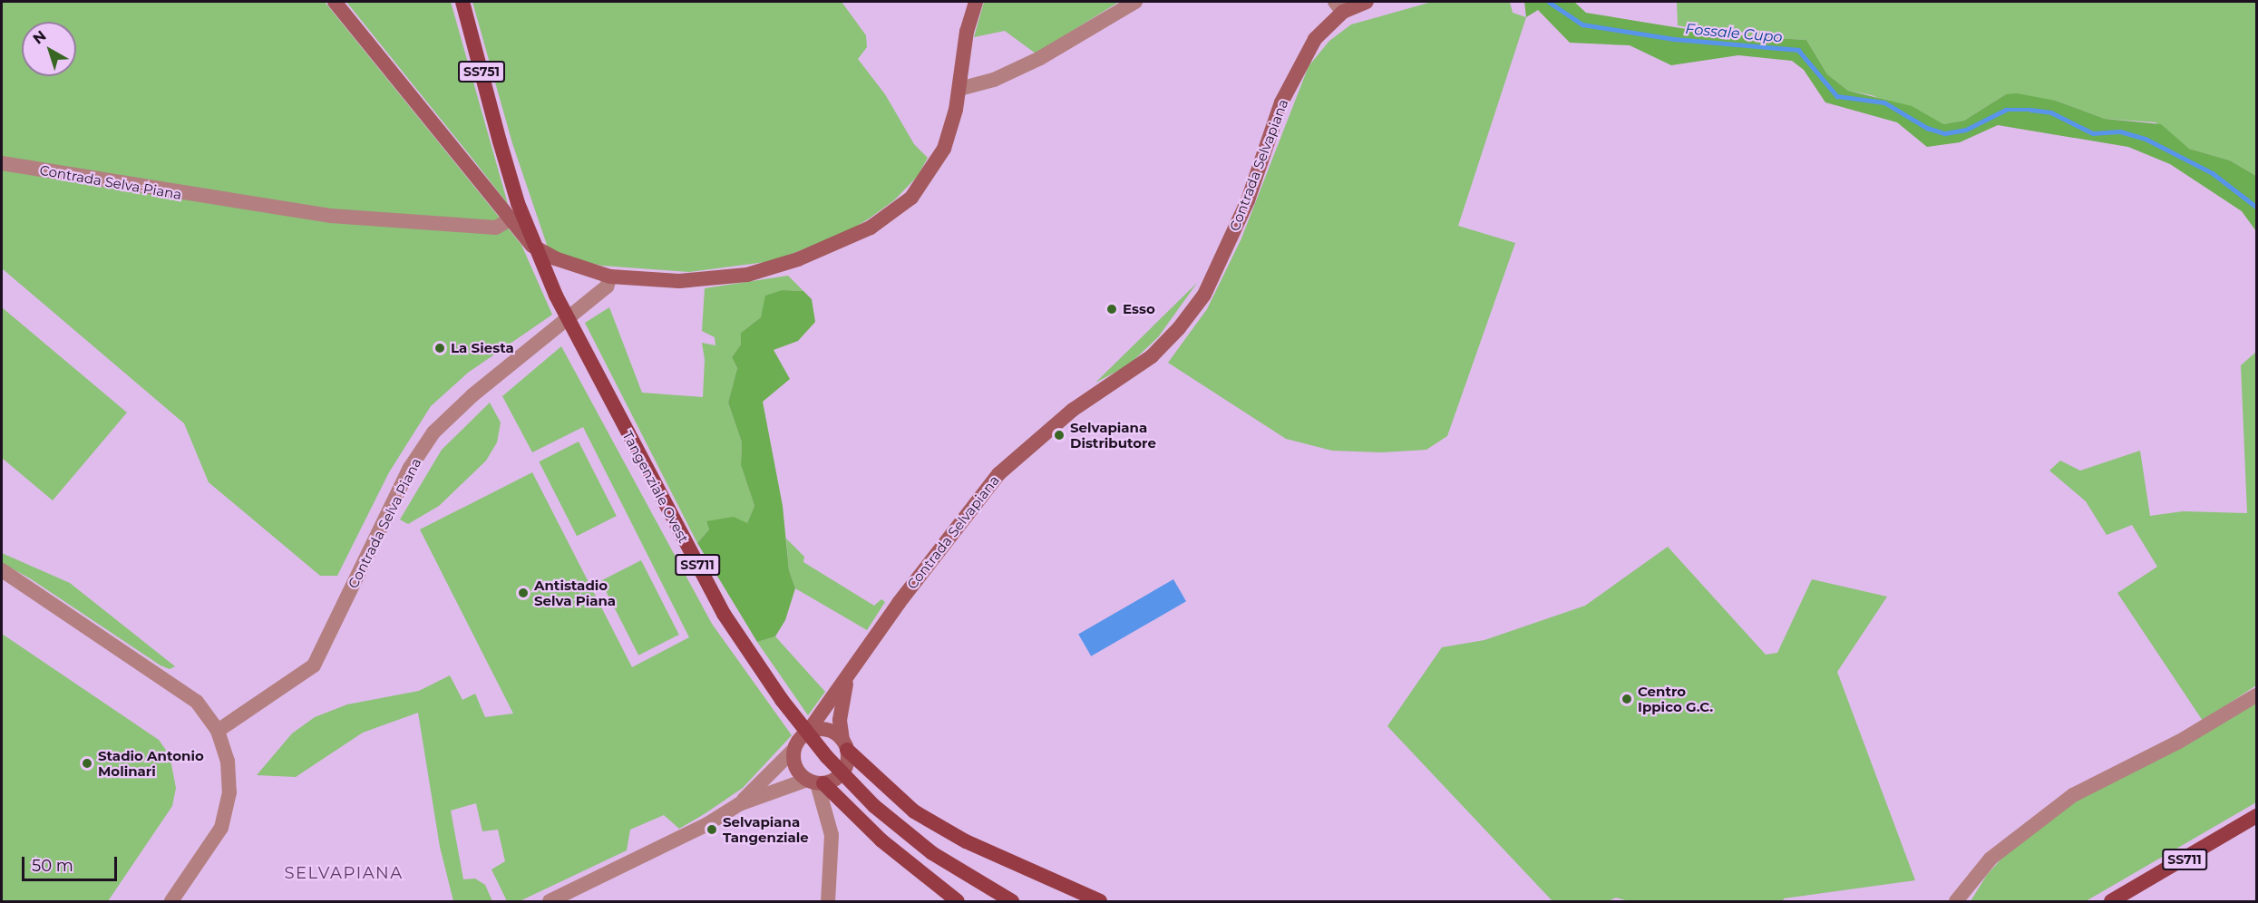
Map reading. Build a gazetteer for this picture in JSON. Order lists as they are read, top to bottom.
{
  "streets": {
    "main road": [
      "SS751",
      "Contrada Selvapiana",
      "Tangenziale Ovest",
      "SS711"
    ],
    "street": ["Contrada Selva Piana"]
  },
  "districts": ["SELVAPIANA"],
  "water": ["Fossale Cupo"],
  "places": [
    "Esso",
    "La Siesta",
    "Selvapiana Distributore",
    "Antistadio Selva Piana",
    "Centro Ippico G.C.",
    "Stadio Antonio Molinari",
    "Selvapiana Tangenziale"
  ],
  "scale_bar": "50 m",
  "north": "top left"
}
